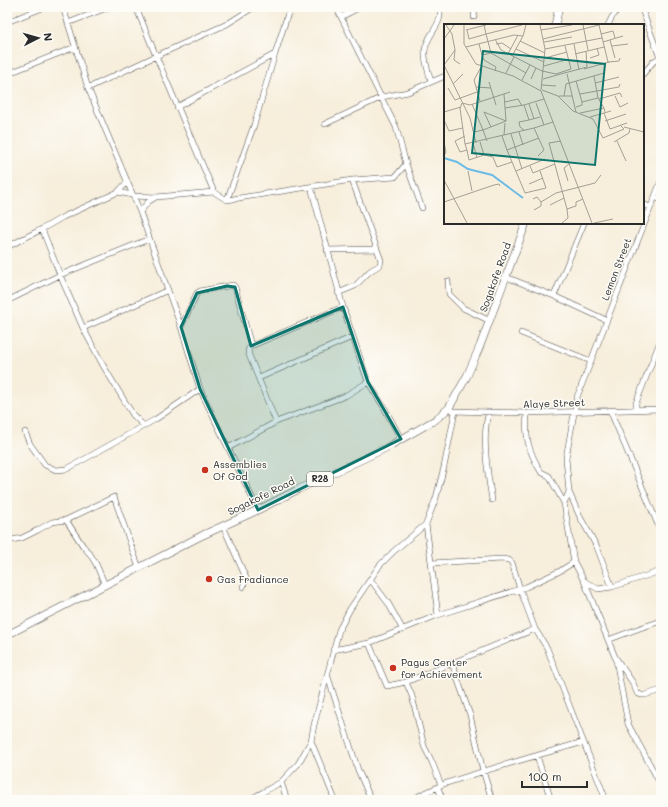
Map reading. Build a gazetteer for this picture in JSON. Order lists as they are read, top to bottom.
{
  "streets": {
    "main road": ["Sogakofe Road", "R28"],
    "street": ["Lemon Street", "Alaye Street"]
  },
  "crossings": [
    ["Lemon Street", "Alaye Street"],
    ["Sogakofe Road", "Alaye Street"]
  ],
  "places": ["Assemblies Of God", "Gas Fradiance", "Pagus Center for Achievement"],
  "scale_bar": "100 m",
  "north": "right"
}
